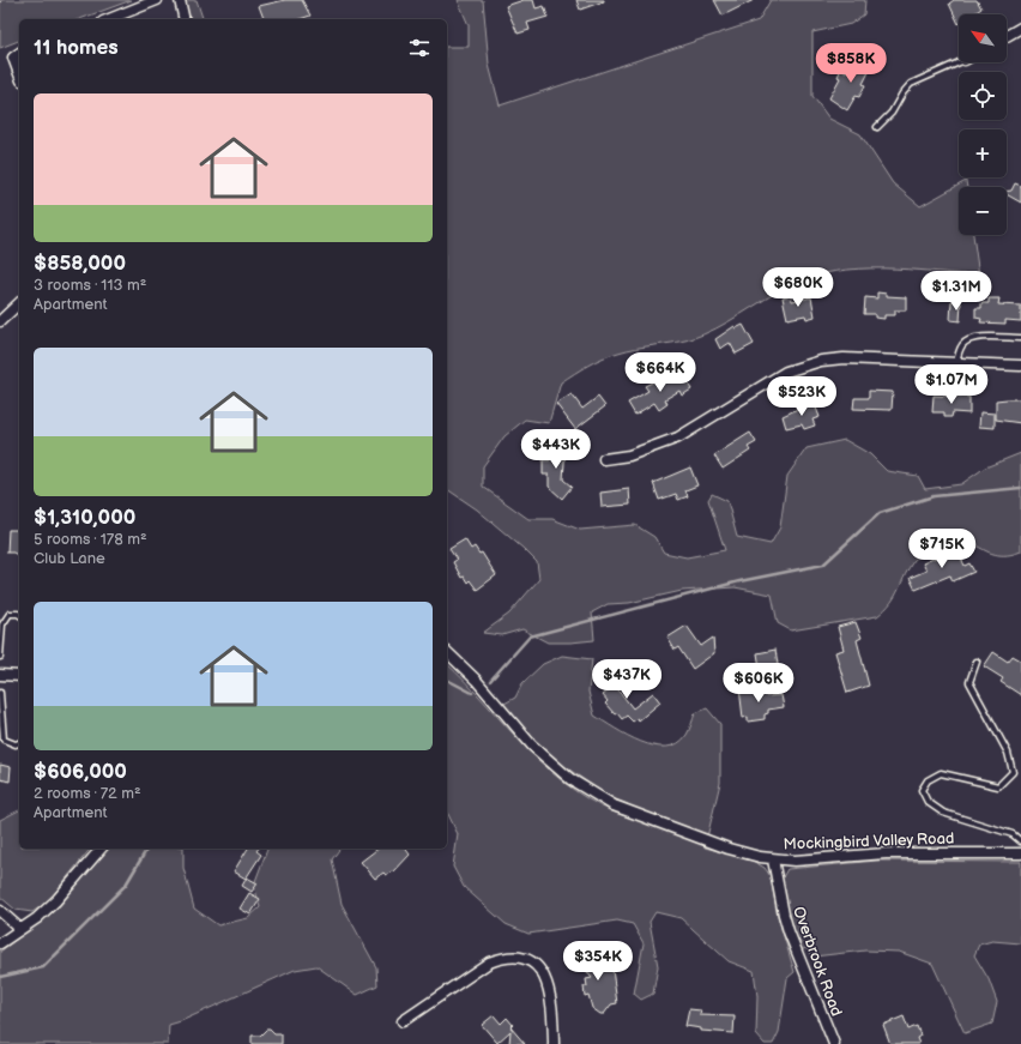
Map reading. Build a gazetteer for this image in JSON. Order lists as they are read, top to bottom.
{
  "streets": {
    "street": ["Mockingbird Valley Road", "Overbrook Road"]
  },
  "crossings": [
    ["Mockingbird Valley Road", "Overbrook Road"]
  ],
  "north": "top left",
  "page": {
    "map_buttons": ["+", "−"],
    "heading": "11 homes",
    "price": [
      "$858K",
      "$680K",
      "$1.31M",
      "$664K",
      "$1.07M",
      "$523K",
      "$443K",
      "$715K",
      "$437K",
      "$606K",
      "$354K"
    ],
    "list": [
      {
        "name": "$858,000",
        "note": "3 rooms · 113 m² · Apartment"
      },
      {
        "name": "$1,310,000",
        "note": "5 rooms · 178 m² · Club Lane"
      },
      {
        "name": "$606,000",
        "note": "2 rooms · 72 m² · Apartment"
      }
    ]
  }
}
